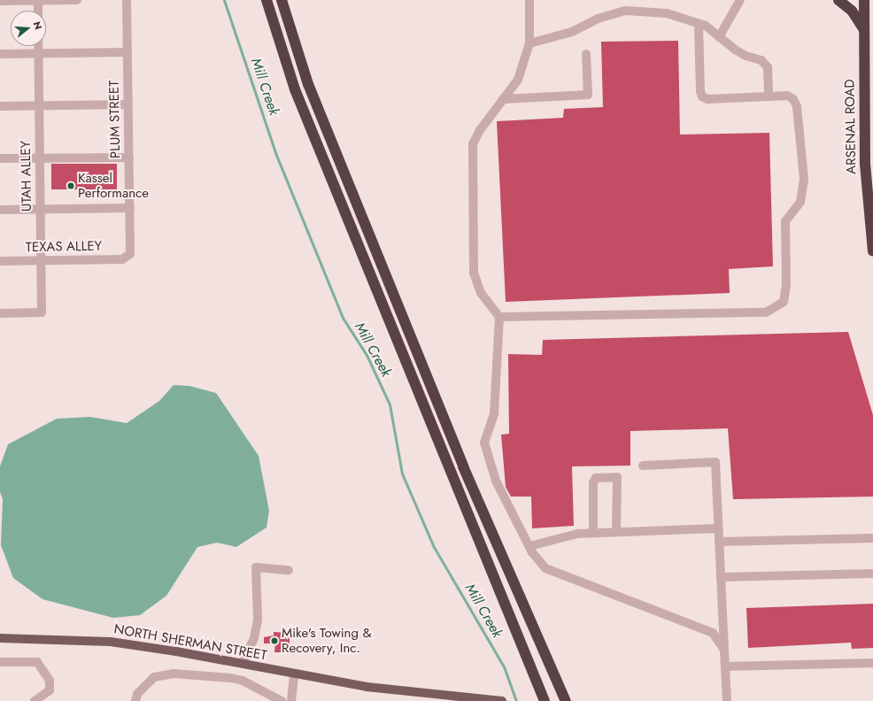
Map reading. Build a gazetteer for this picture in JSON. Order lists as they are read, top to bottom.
{
  "streets": {
    "highway": ["ARSENAL ROAD"],
    "main road": ["NORTH SHERMAN STREET"],
    "street": ["PLUM STREET", "UTAH ALLEY", "TEXAS ALLEY"]
  },
  "crossings": [
    ["PLUM STREET", "TEXAS ALLEY"],
    ["UTAH ALLEY", "TEXAS ALLEY"]
  ],
  "water": ["Mill Creek"],
  "places": ["Kassel Performance", "Mike's Towing & Recovery, Inc."],
  "north": "right"
}
